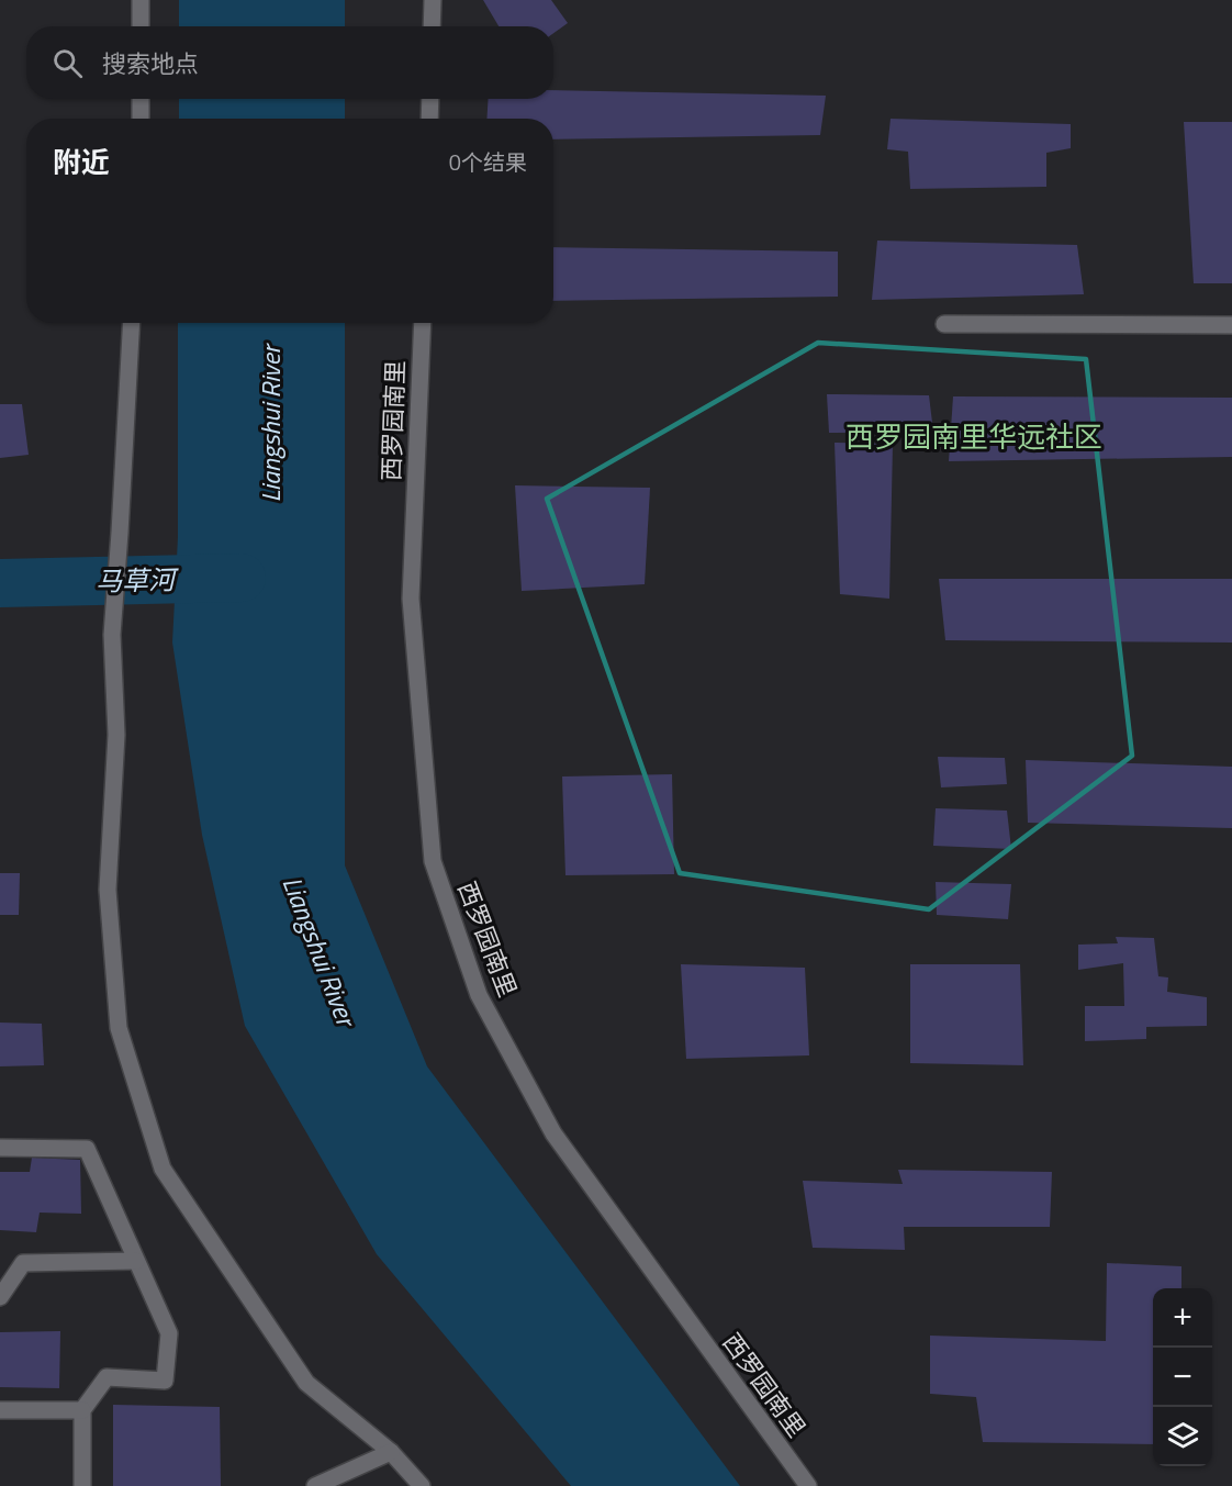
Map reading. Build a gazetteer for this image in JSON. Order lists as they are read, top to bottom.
{
  "streets": {
    "street": ["西罗园南里"]
  },
  "districts": ["西罗园南里华远社区"],
  "water": ["Liangshui River", "马草河"],
  "page": {
    "search": "搜索地点",
    "heading": ["附近", "0个结果"],
    "map_buttons": ["+", "−"]
  }
}
